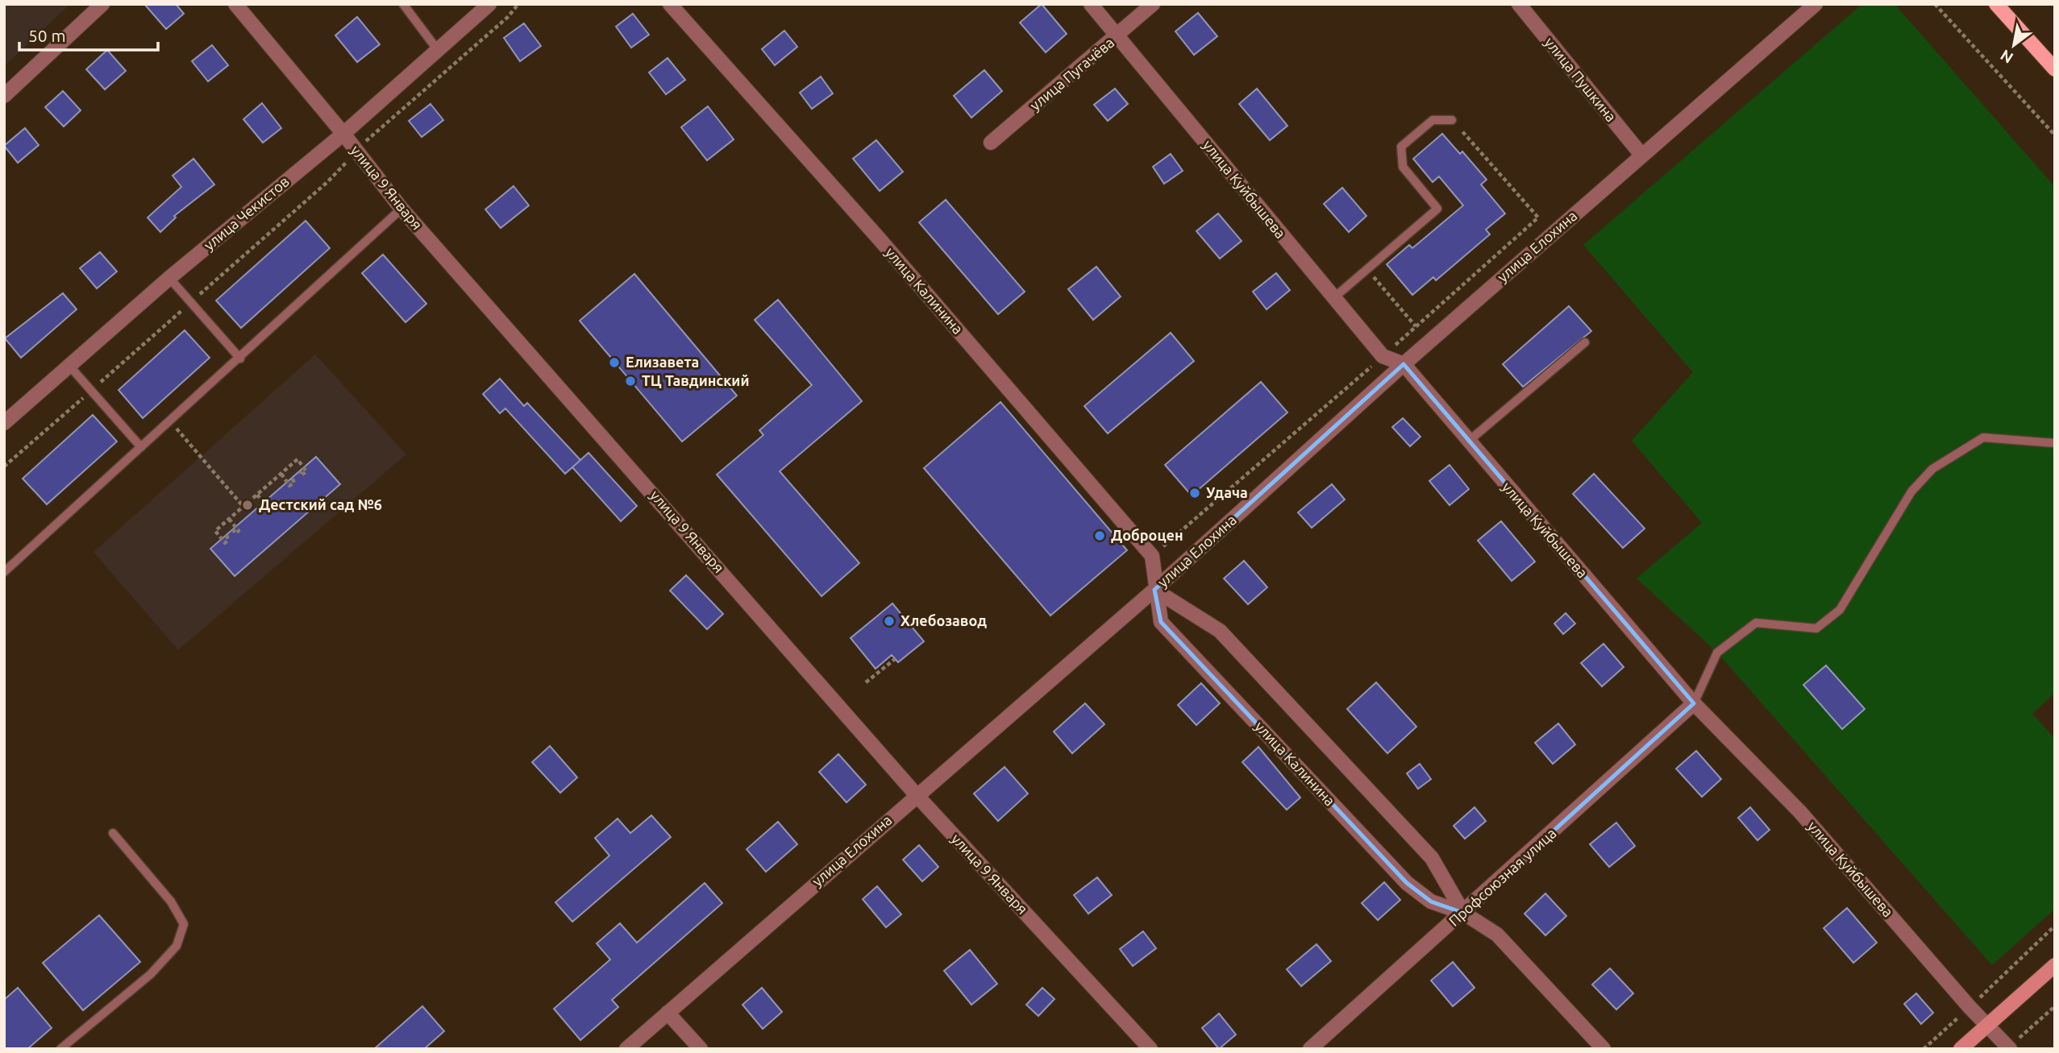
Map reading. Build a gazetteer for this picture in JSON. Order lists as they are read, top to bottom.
{
  "streets": {
    "street": [
      "улица Пугачёва",
      "улица Пушкина",
      "улица 9 Января",
      "улица Куйбышева",
      "улица Чекистов",
      "улица Елохина",
      "улица Калинина",
      "Профсоюзная улица"
    ]
  },
  "crossings": [
    ["улица Пугачёва", "улица Куйбышева"],
    ["улица Пушкина", "улица Елохина"],
    ["улица 9 Января", "улица Чекистов"],
    ["улица 9 Января", "улица Елохина"],
    ["улица Куйбышева", "улица Елохина"],
    ["улица Куйбышева", "Профсоюзная улица"],
    ["улица Елохина", "улица Калинина"],
    ["улица Калинина", "Профсоюзная улица"]
  ],
  "places": [
    "Елизавета",
    "ТЦ Тавдинский",
    "Удача",
    "Дестский сад №6",
    "Доброцен",
    "Хлебозавод"
  ],
  "scale_bar": "50 m",
  "north": "bottom left"
}
